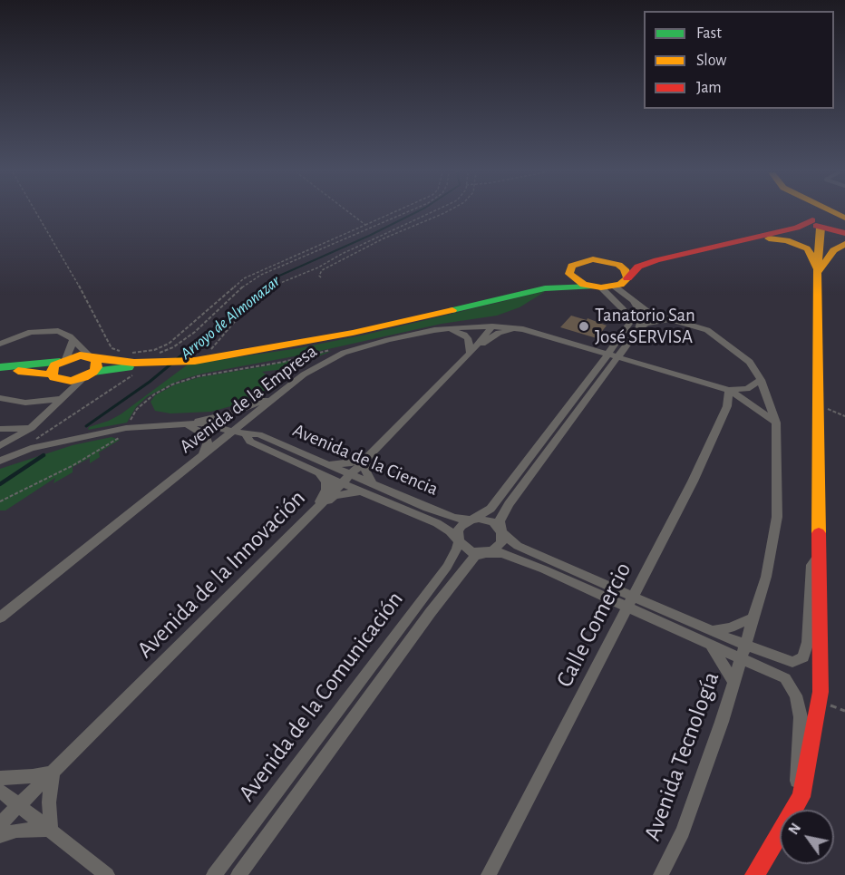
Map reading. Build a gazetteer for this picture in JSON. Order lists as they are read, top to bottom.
{
  "streets": {
    "street": [
      "Avenida de la Empresa",
      "Avenida de la Ciencia",
      "Avenida de la Innovación",
      "Calle Comercio",
      "Avenida de la Comunicación",
      "Avenida Tecnología"
    ]
  },
  "crossings": [
    ["Avenida de la Empresa", "Avenida de la Ciencia"],
    ["Avenida de la Empresa", "Calle Comercio"],
    ["Avenida de la Empresa", "Avenida Tecnología"],
    ["Avenida de la Ciencia", "Avenida de la Innovación"],
    ["Avenida de la Ciencia", "Avenida de la Comunicación"]
  ],
  "water": ["Arroyo de Almonazar"],
  "places": ["Tanatorio San José SERVISA"],
  "legend": ["Fast", "Slow", "Jam"],
  "north": "top left"
}
